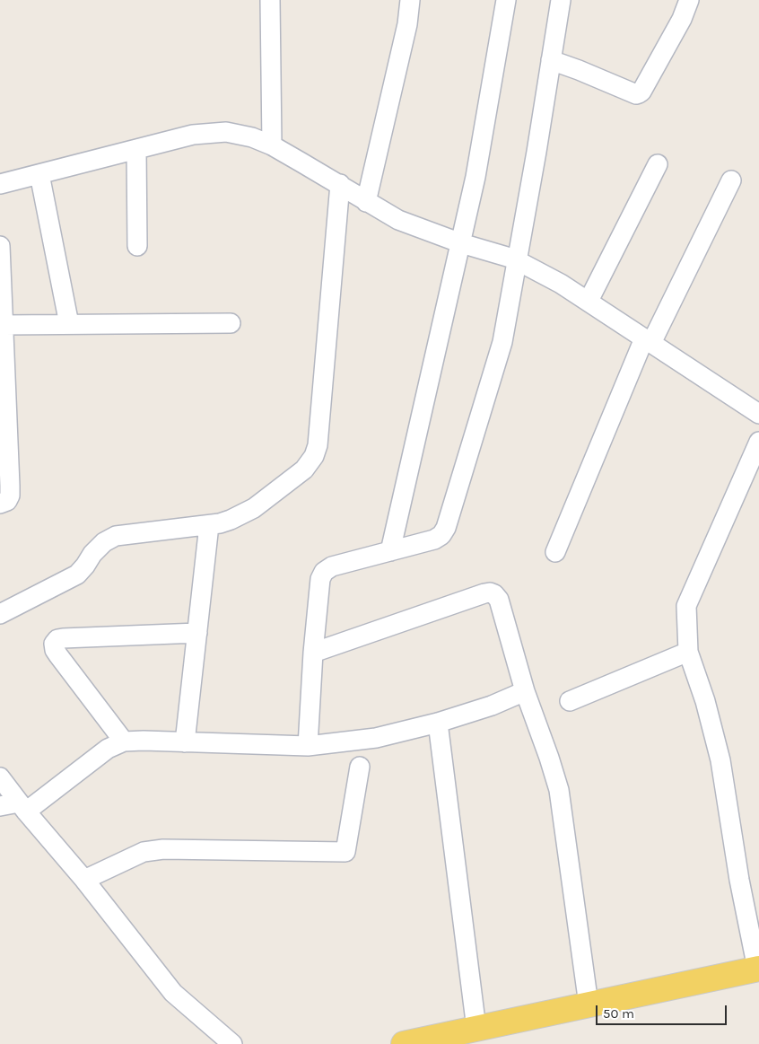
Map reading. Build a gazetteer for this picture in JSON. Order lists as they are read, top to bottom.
{
  "scale_bar": "50 m"
}
